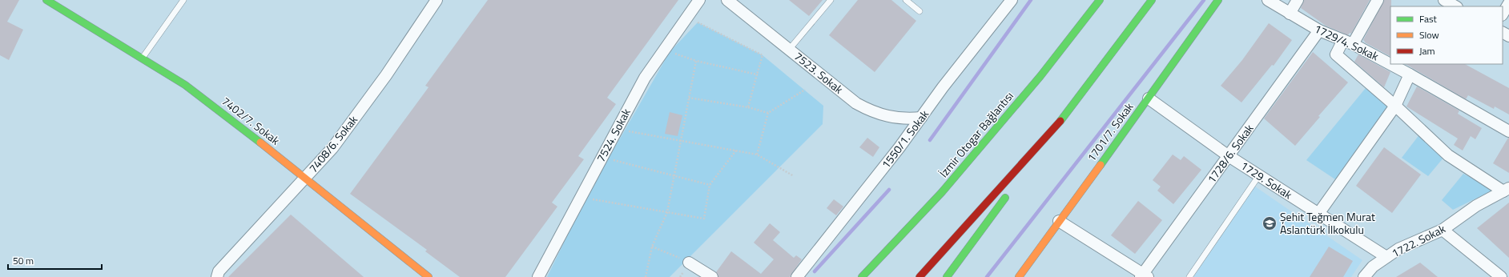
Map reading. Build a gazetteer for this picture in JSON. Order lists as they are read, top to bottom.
{
  "streets": {
    "main road": ["7402/7. Sokak", "1701/7. Sokak", "İzmir Otogar Bağlantısı"],
    "street": [
      "1729/4. Sokak",
      "7523. Sokak",
      "7524. Sokak",
      "1550/1. Sokak",
      "7408/6. Sokak",
      "1728/6. Sokak",
      "1729. Sokak",
      "1722. Sokak"
    ]
  },
  "crossings": [
    ["1729/4. Sokak", "1728/6. Sokak"],
    ["7523. Sokak", "1550/1. Sokak"],
    ["7402/7. Sokak", "7408/6. Sokak"],
    ["1701/7. Sokak", "1729. Sokak"],
    ["1728/6. Sokak", "1729. Sokak"],
    ["1729. Sokak", "1722. Sokak"]
  ],
  "places": {
    "school or university": ["Şehit Teğmen Murat Aslantürk İlkokulu"]
  },
  "legend": ["Fast", "Slow", "Jam"],
  "scale_bar": "50 m"
}
